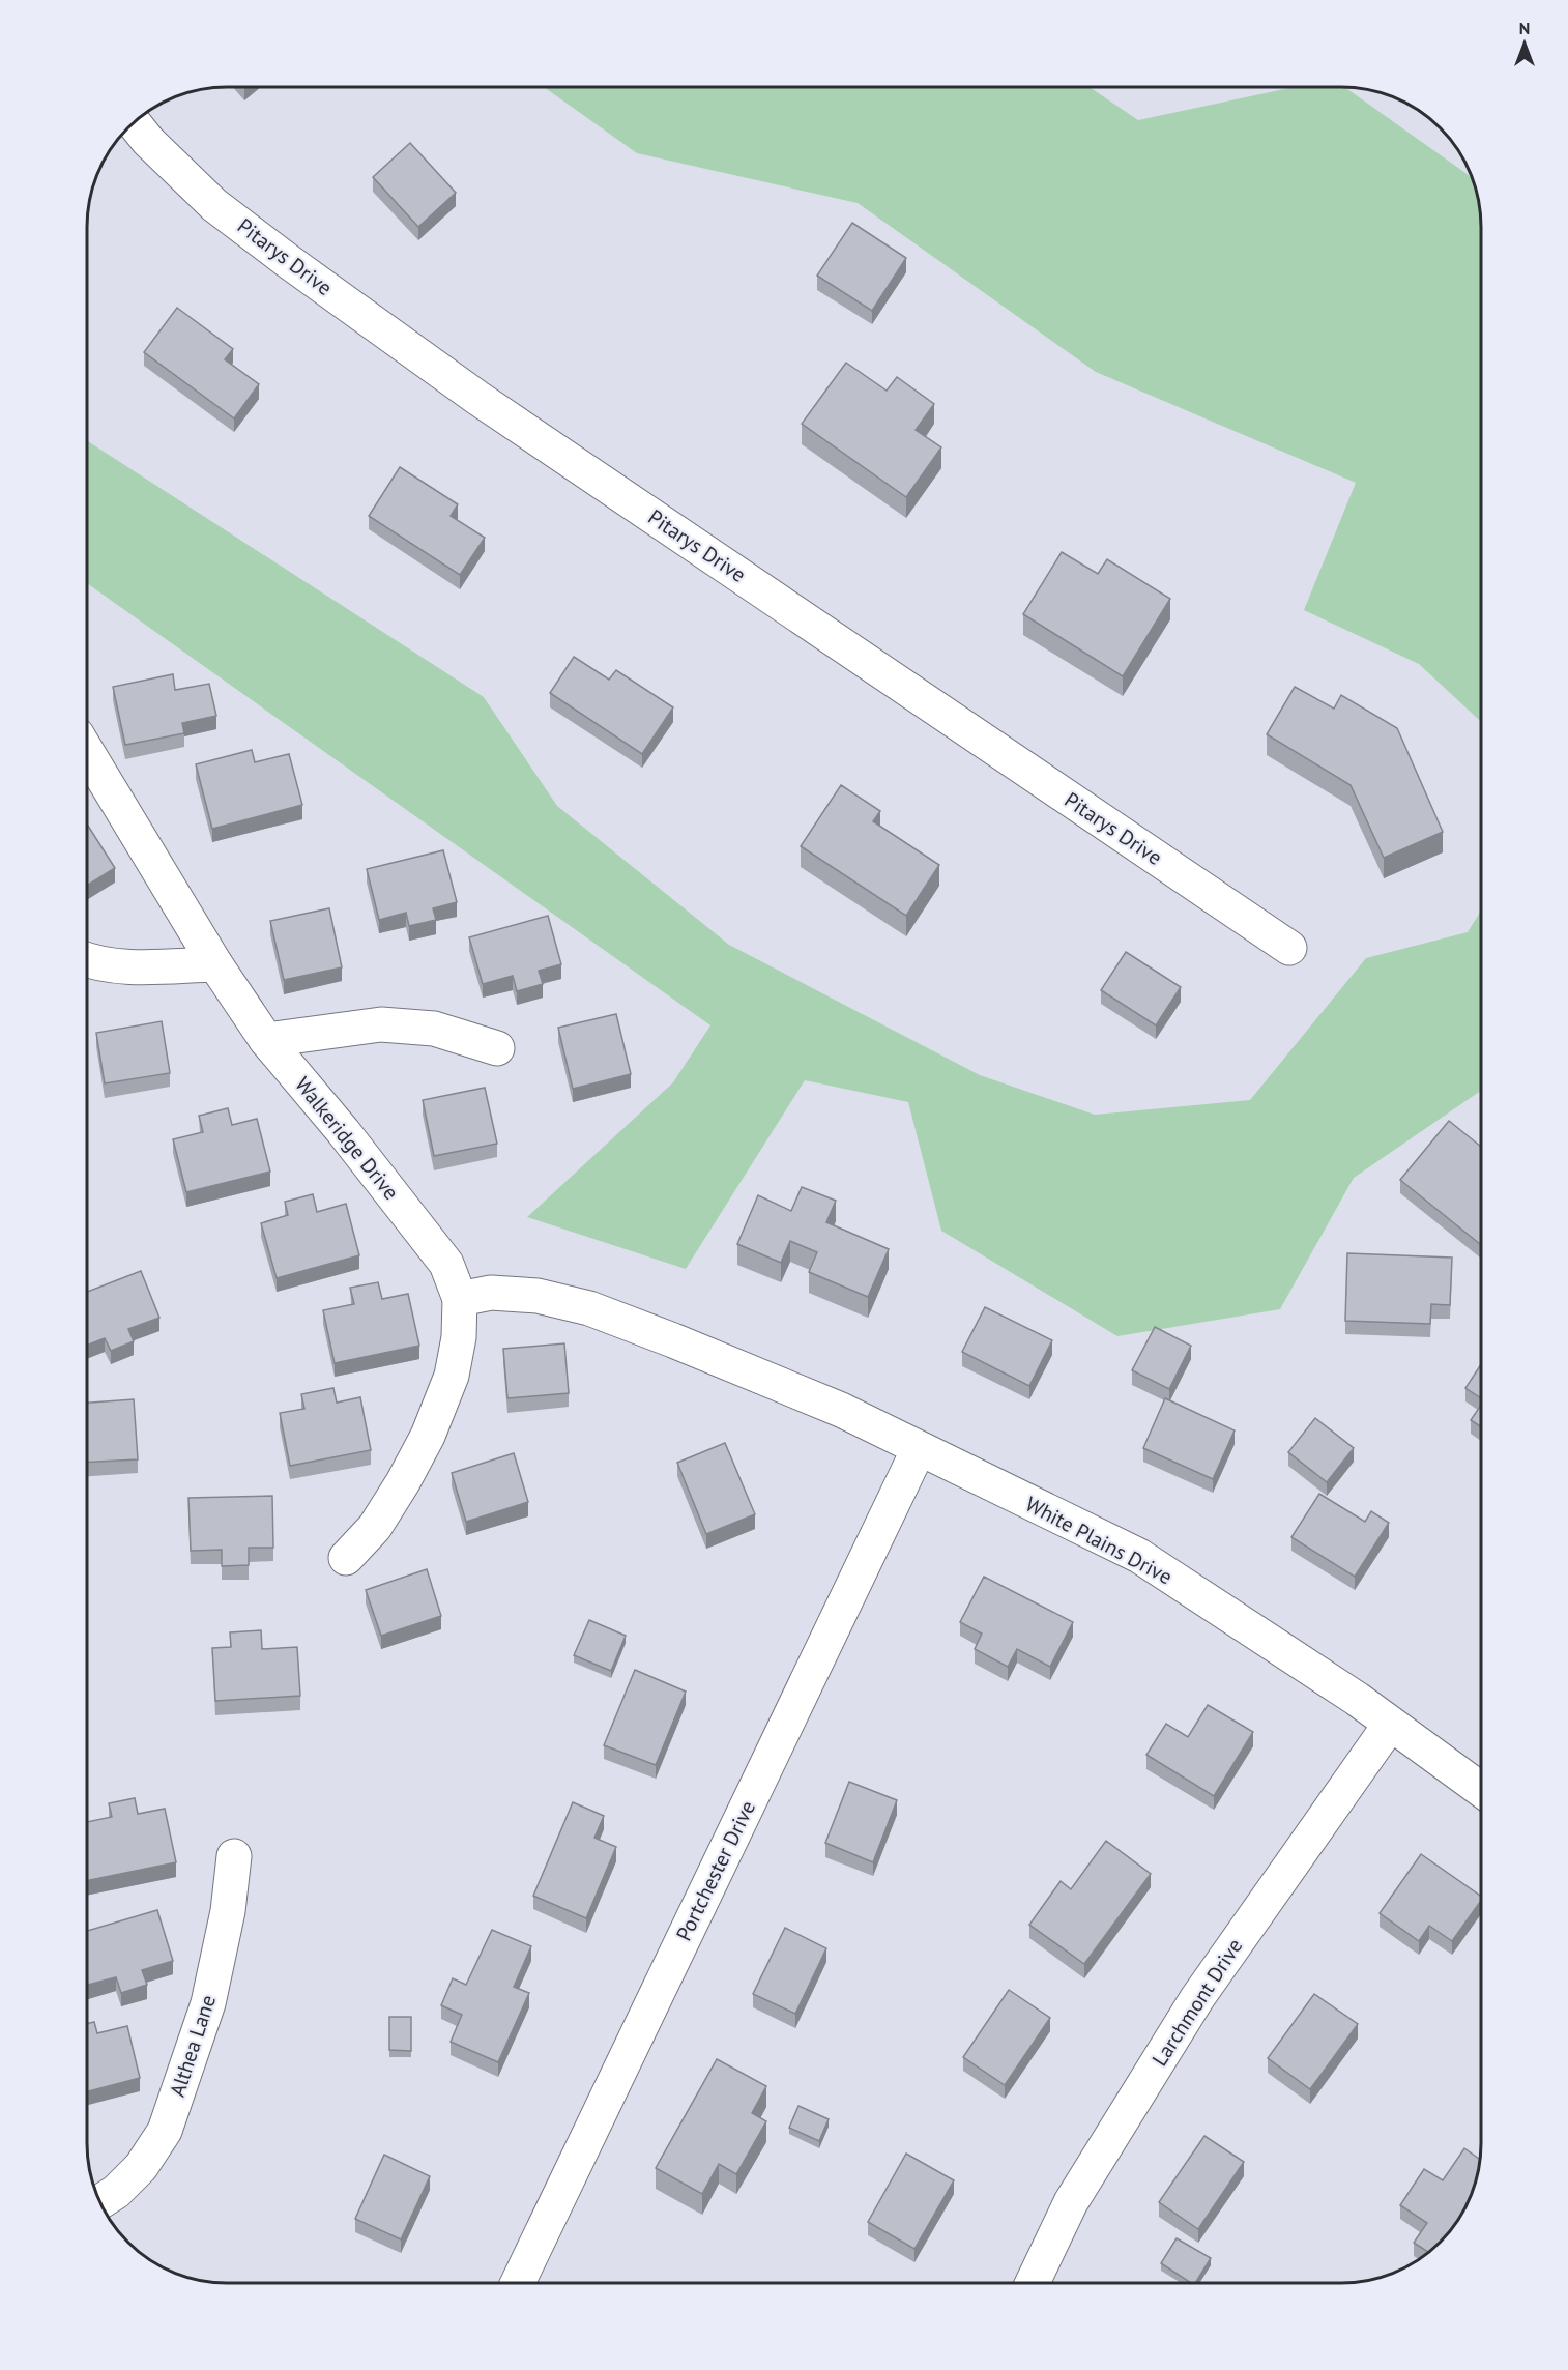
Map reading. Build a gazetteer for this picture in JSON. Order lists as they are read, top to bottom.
{
  "streets": {
    "street": [
      "Pitarys Drive",
      "Walkeridge Drive",
      "White Plains Drive",
      "Portchester Drive",
      "Larchmont Drive",
      "Althea Lane"
    ]
  },
  "crossings": [
    ["Walkeridge Drive", "White Plains Drive"],
    ["White Plains Drive", "Portchester Drive"],
    ["White Plains Drive", "Larchmont Drive"]
  ],
  "north": "top"
}
